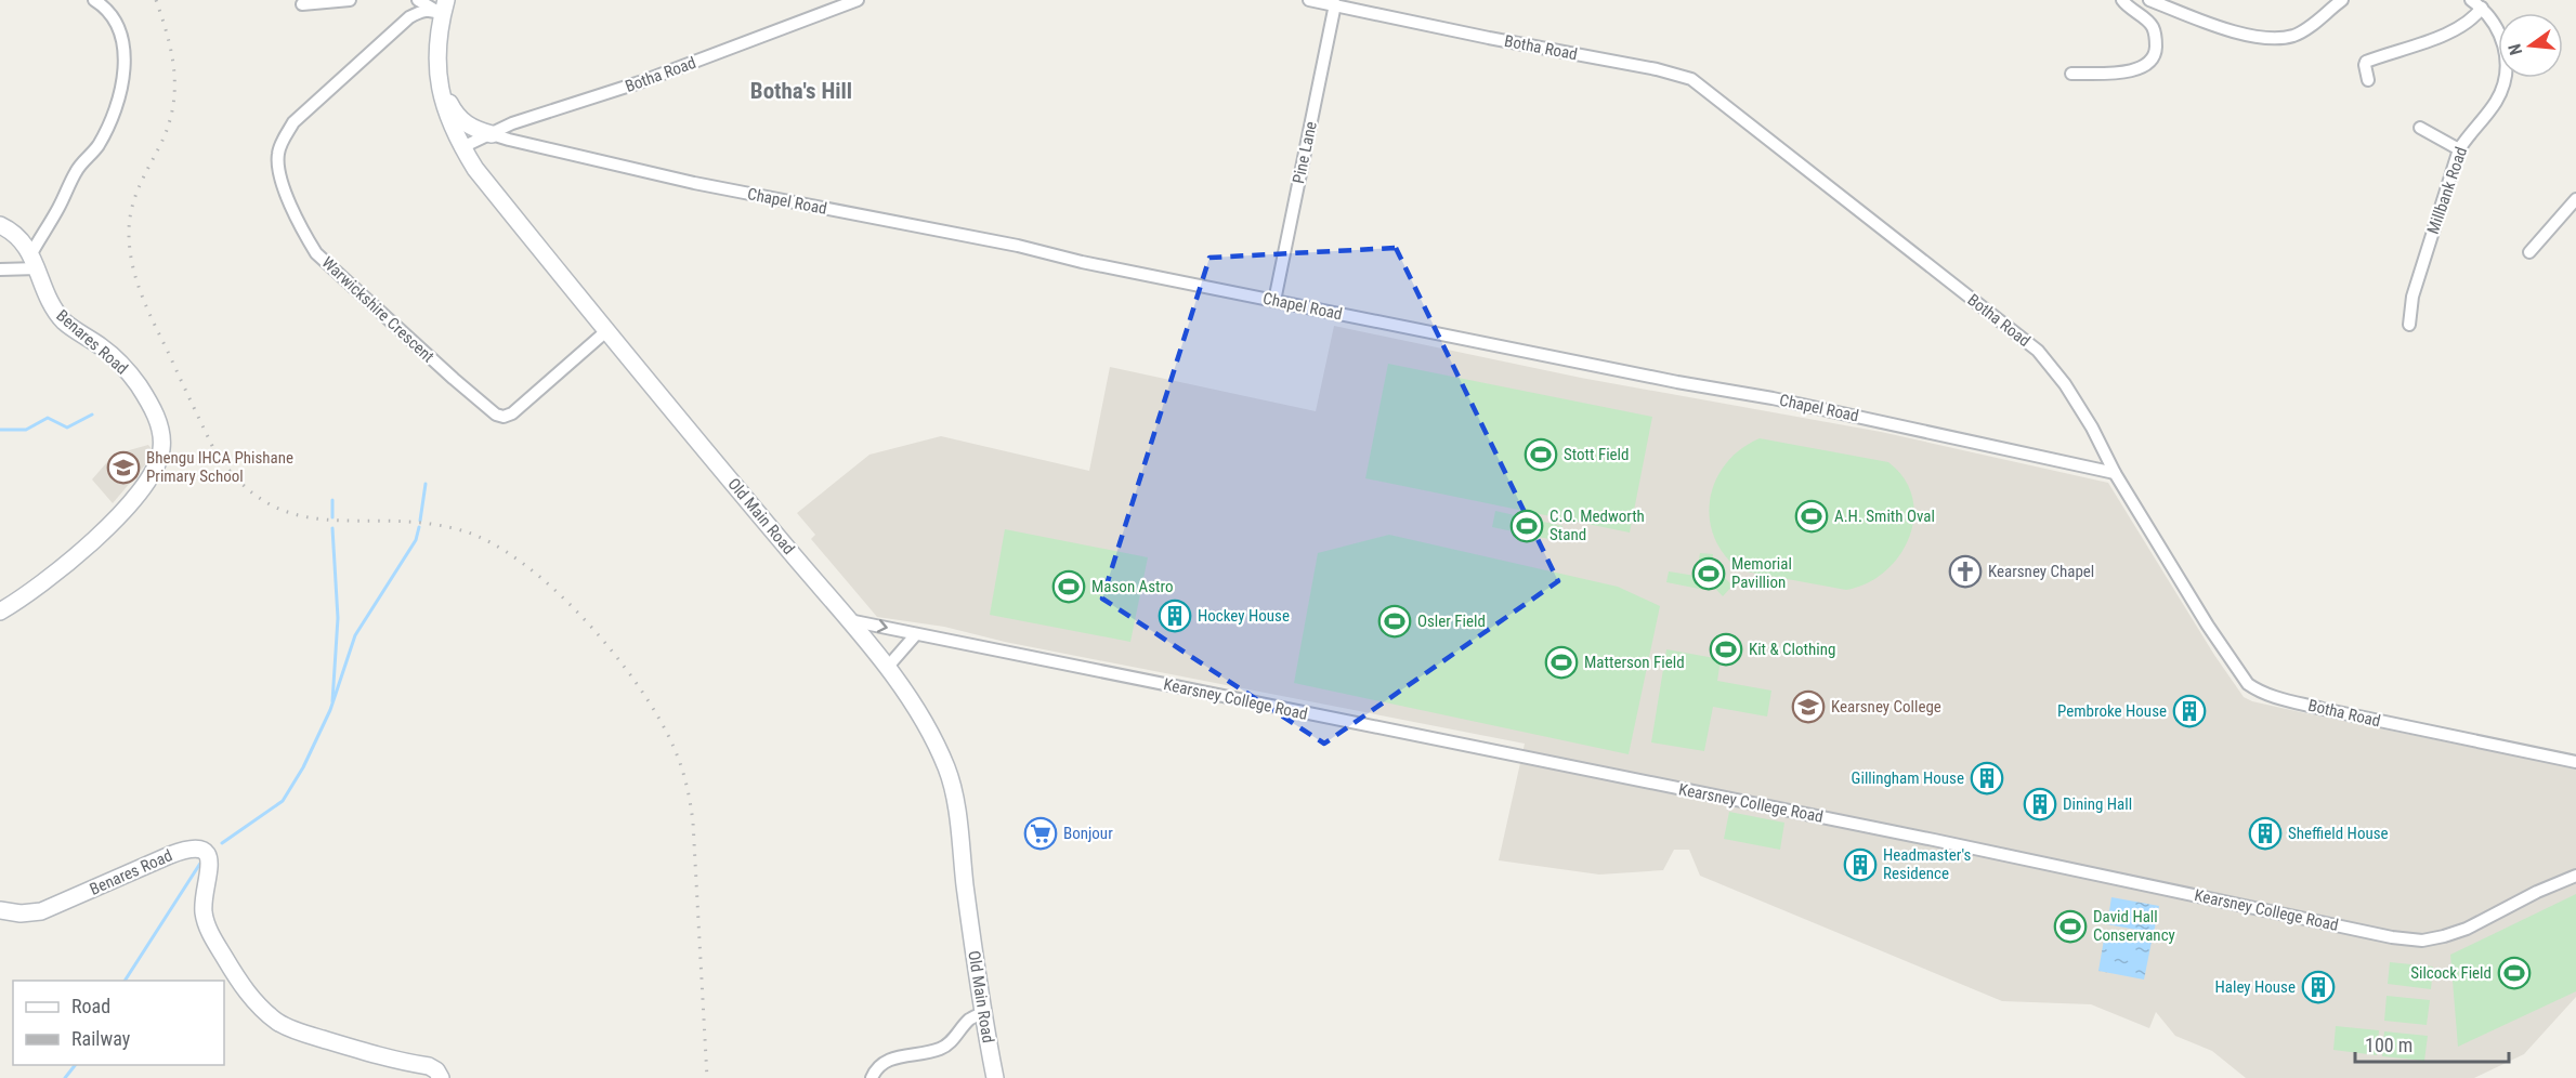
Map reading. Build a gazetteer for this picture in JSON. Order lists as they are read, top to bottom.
{
  "streets": {
    "main road": ["Benares Road", "Old Main Road"],
    "street": [
      "Botha Road",
      "Pine Lane",
      "Millbank Road",
      "Chapel Road",
      "Warwickshire Crescent",
      "Kearsney College Road"
    ]
  },
  "crossings": [
    ["Botha Road", "Pine Lane"],
    ["Botha Road", "Chapel Road"],
    ["Botha Road", "Old Main Road"],
    ["Pine Lane", "Chapel Road"],
    ["Warwickshire Crescent", "Old Main Road"],
    ["Old Main Road", "Kearsney College Road"]
  ],
  "districts": ["Botha's Hill"],
  "places": {
    "sports": [
      "Stott Field",
      "A.H. Smith Oval",
      "C.O. Medworth Stand",
      "Memorial Pavillion",
      "Mason Astro",
      "Osler Field",
      "Kit & Clothing",
      "Matterson Field",
      "David Hall Conservancy",
      "Silcock Field"
    ],
    "school or university": ["Bhengu IHCA Phishane Primary School", "Kearsney College"],
    "church": ["Kearsney Chapel"],
    "building": [
      "Hockey House",
      "Pembroke House",
      "Gillingham House",
      "Dining Hall",
      "Sheffield House",
      "Headmaster's Residence",
      "Haley House"
    ],
    "supermarket": ["Bonjour"]
  },
  "legend": ["Road", "Railway"],
  "scale_bar": "100 m",
  "north": "left"
}
